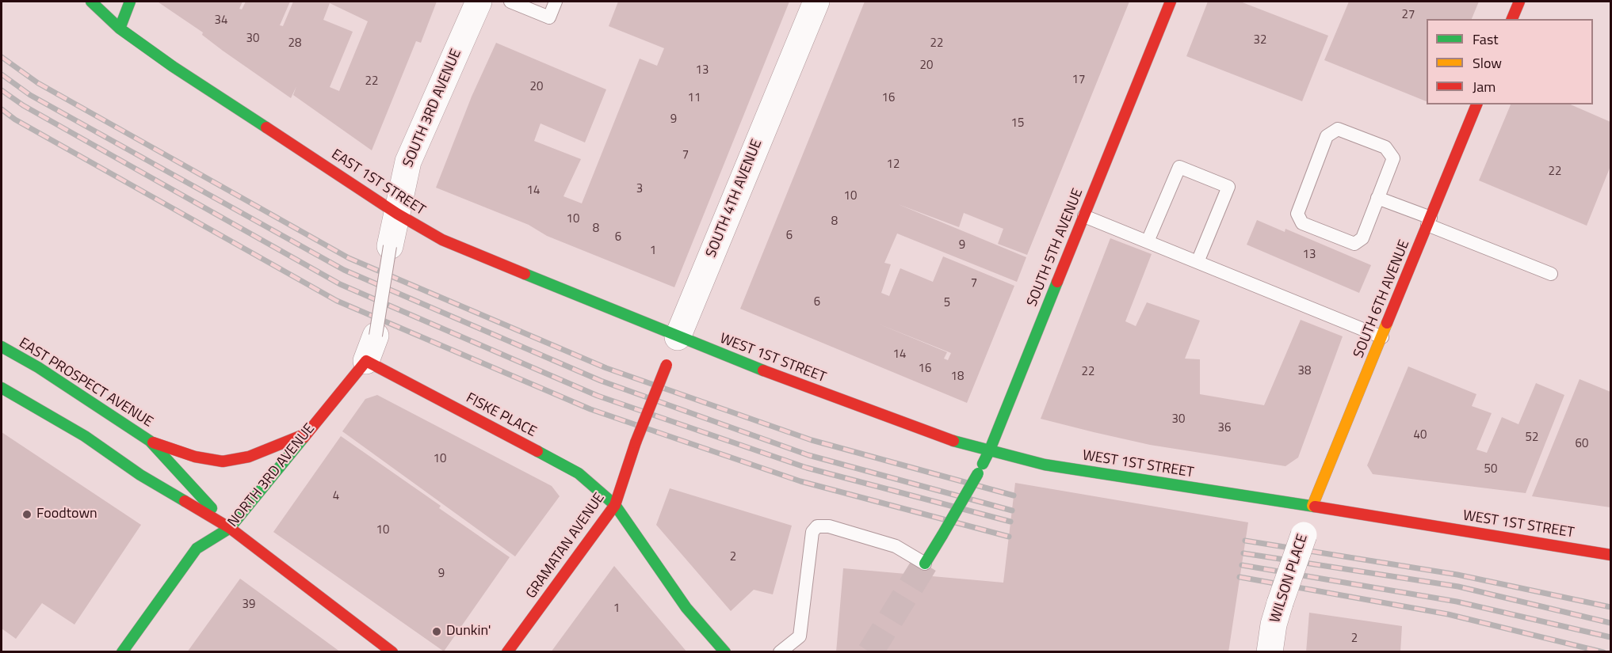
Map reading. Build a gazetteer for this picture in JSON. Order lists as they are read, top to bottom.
{
  "streets": {
    "street": [
      "SOUTH 3RD AVENUE",
      "EAST 1ST STREET",
      "SOUTH 4TH AVENUE",
      "SOUTH 5TH AVENUE",
      "SOUTH 6TH AVENUE",
      "WEST 1ST STREET",
      "EAST PROSPECT AVENUE",
      "FISKE PLACE",
      "NORTH 3RD AVENUE",
      "GRAMATAN AVENUE",
      "WILSON PLACE"
    ]
  },
  "crossings": [
    ["SOUTH 3RD AVENUE", "EAST 1ST STREET"],
    ["EAST 1ST STREET", "SOUTH 4TH AVENUE"],
    ["EAST 1ST STREET", "WEST 1ST STREET"],
    ["SOUTH 4TH AVENUE", "WEST 1ST STREET"],
    ["SOUTH 4TH AVENUE", "GRAMATAN AVENUE"],
    ["SOUTH 5TH AVENUE", "WEST 1ST STREET"],
    ["SOUTH 6TH AVENUE", "WEST 1ST STREET"],
    ["SOUTH 6TH AVENUE", "WILSON PLACE"],
    ["WEST 1ST STREET", "WILSON PLACE"],
    ["EAST PROSPECT AVENUE", "NORTH 3RD AVENUE"],
    ["FISKE PLACE", "NORTH 3RD AVENUE"],
    ["FISKE PLACE", "GRAMATAN AVENUE"]
  ],
  "places": ["Foodtown", "Dunkin'"],
  "house_numbers": [
    "27",
    "34",
    "30",
    "32",
    "28",
    "22",
    "20",
    "13",
    "17",
    "22",
    "20",
    "11",
    "16",
    "9",
    "15",
    "7",
    "12",
    "22",
    "3",
    "14",
    "10",
    "10",
    "8",
    "8",
    "6",
    "6",
    "9",
    "1",
    "13",
    "7",
    "6",
    "5",
    "14",
    "16",
    "38",
    "22",
    "18",
    "30",
    "36",
    "40",
    "52",
    "60",
    "10",
    "50",
    "4",
    "10",
    "2",
    "9",
    "39",
    "1",
    "2"
  ],
  "legend": ["Fast", "Slow", "Jam"]
}
